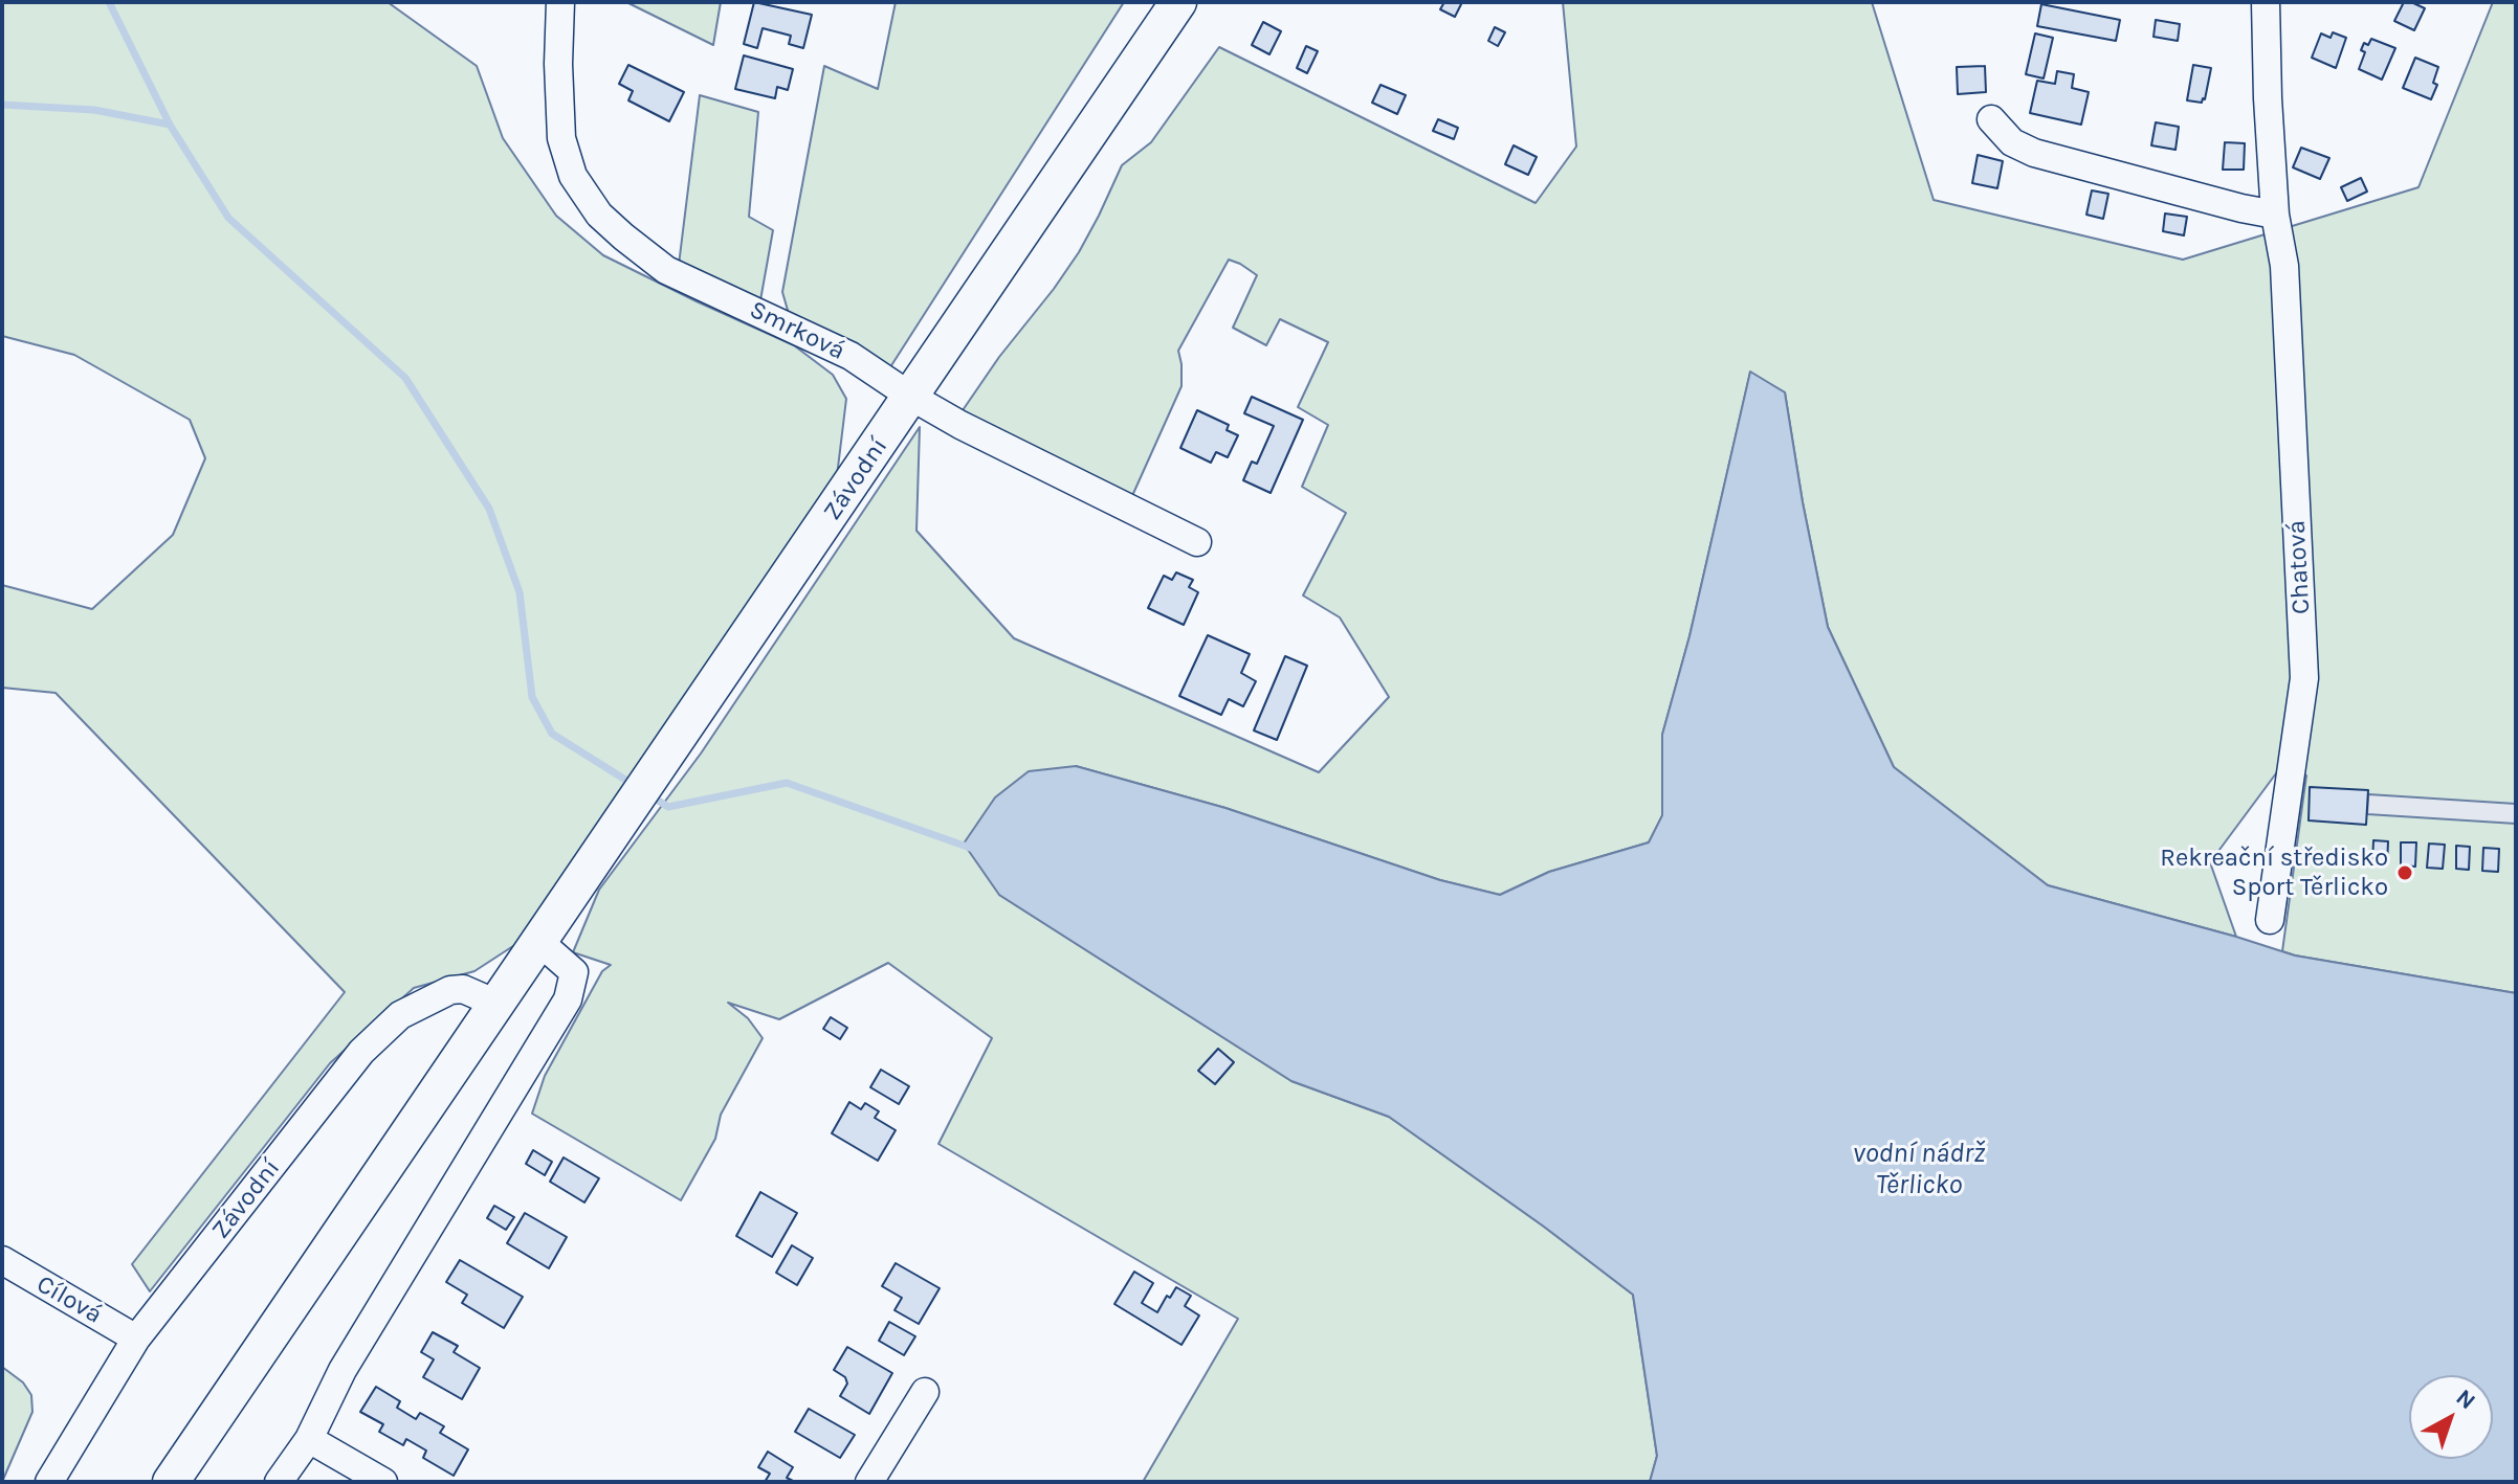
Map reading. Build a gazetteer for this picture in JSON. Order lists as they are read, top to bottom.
{
  "streets": {
    "main road": ["Závodní"],
    "street": ["Smrková", "Chatová", "Cílová"]
  },
  "crossings": [
    ["Smrková", "Závodní"],
    ["Závodní", "Cílová"]
  ],
  "water": ["vodní nádrž Těrlicko"],
  "places": ["Rekreační středisko Sport Těrlicko"],
  "north": "top right"
}
